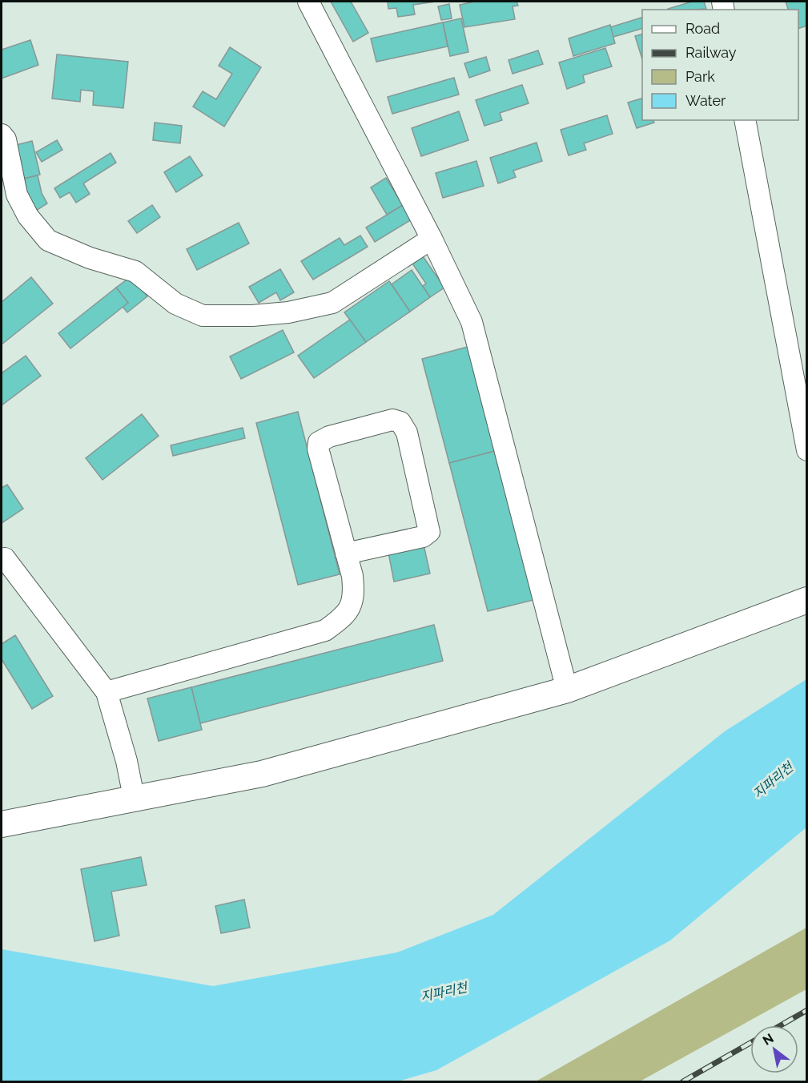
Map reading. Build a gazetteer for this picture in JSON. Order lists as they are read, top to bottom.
{
  "water": ["지파리천"],
  "legend": [
    "Road",
    "Railway",
    "Park",
    "Water"
  ],
  "north": "top left"
}
